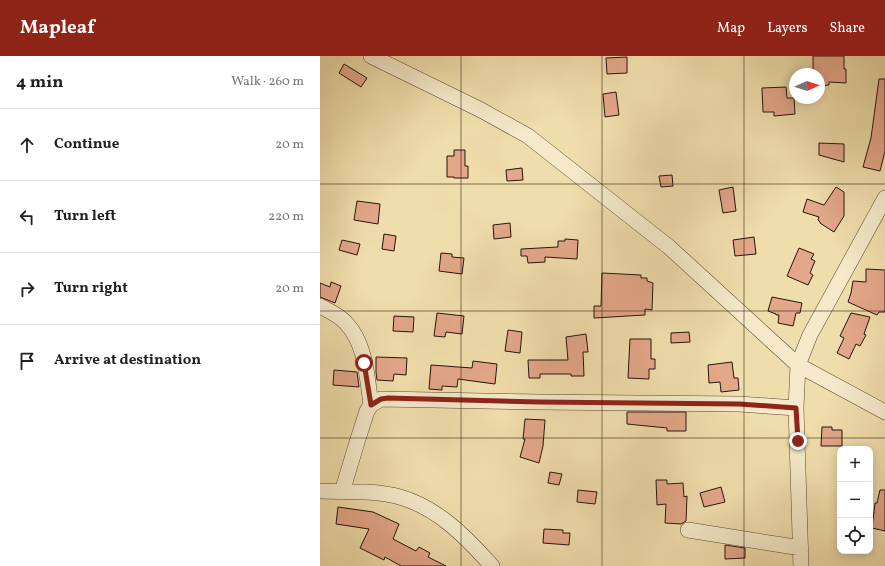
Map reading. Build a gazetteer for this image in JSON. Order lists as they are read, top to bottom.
{
  "north": "right",
  "page": {
    "header": "Mapleaf",
    "nav": ["Map", "Layers", "Share"],
    "heading": ["4 min", "Walk · 260 m"],
    "list": [
      ["Continue", "20 m"],
      ["Turn left", "220 m"],
      ["Turn right", "20 m"],
      "Arrive at destination"
    ],
    "map_buttons": ["+", "−"]
  }
}
